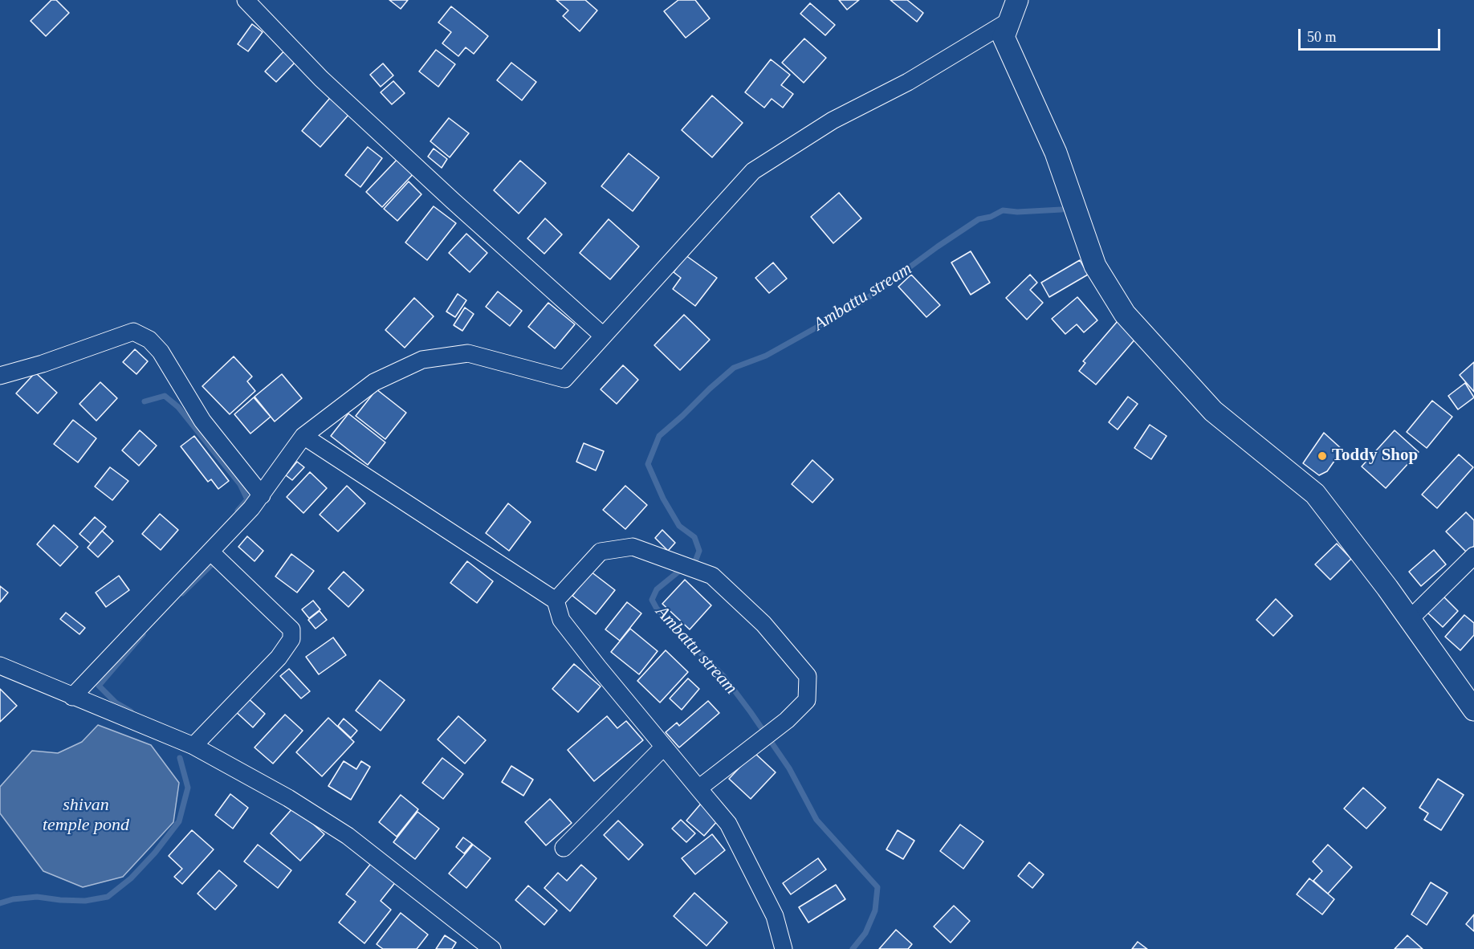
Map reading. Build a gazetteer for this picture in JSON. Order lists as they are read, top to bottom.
{
  "water": ["Ambattu stream", "shivan temple pond"],
  "places": ["Toddy Shop"],
  "scale_bar": "50 m"
}
